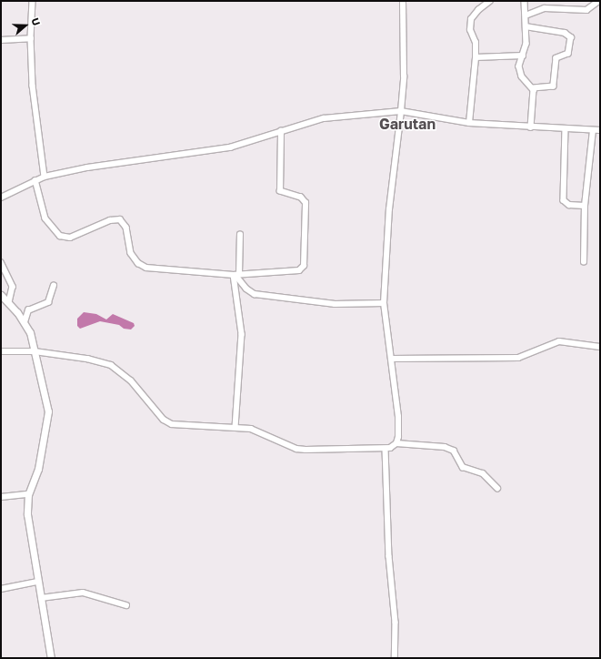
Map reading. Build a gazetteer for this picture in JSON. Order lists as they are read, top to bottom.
{
  "districts": ["Garutan"],
  "north": "right"
}
